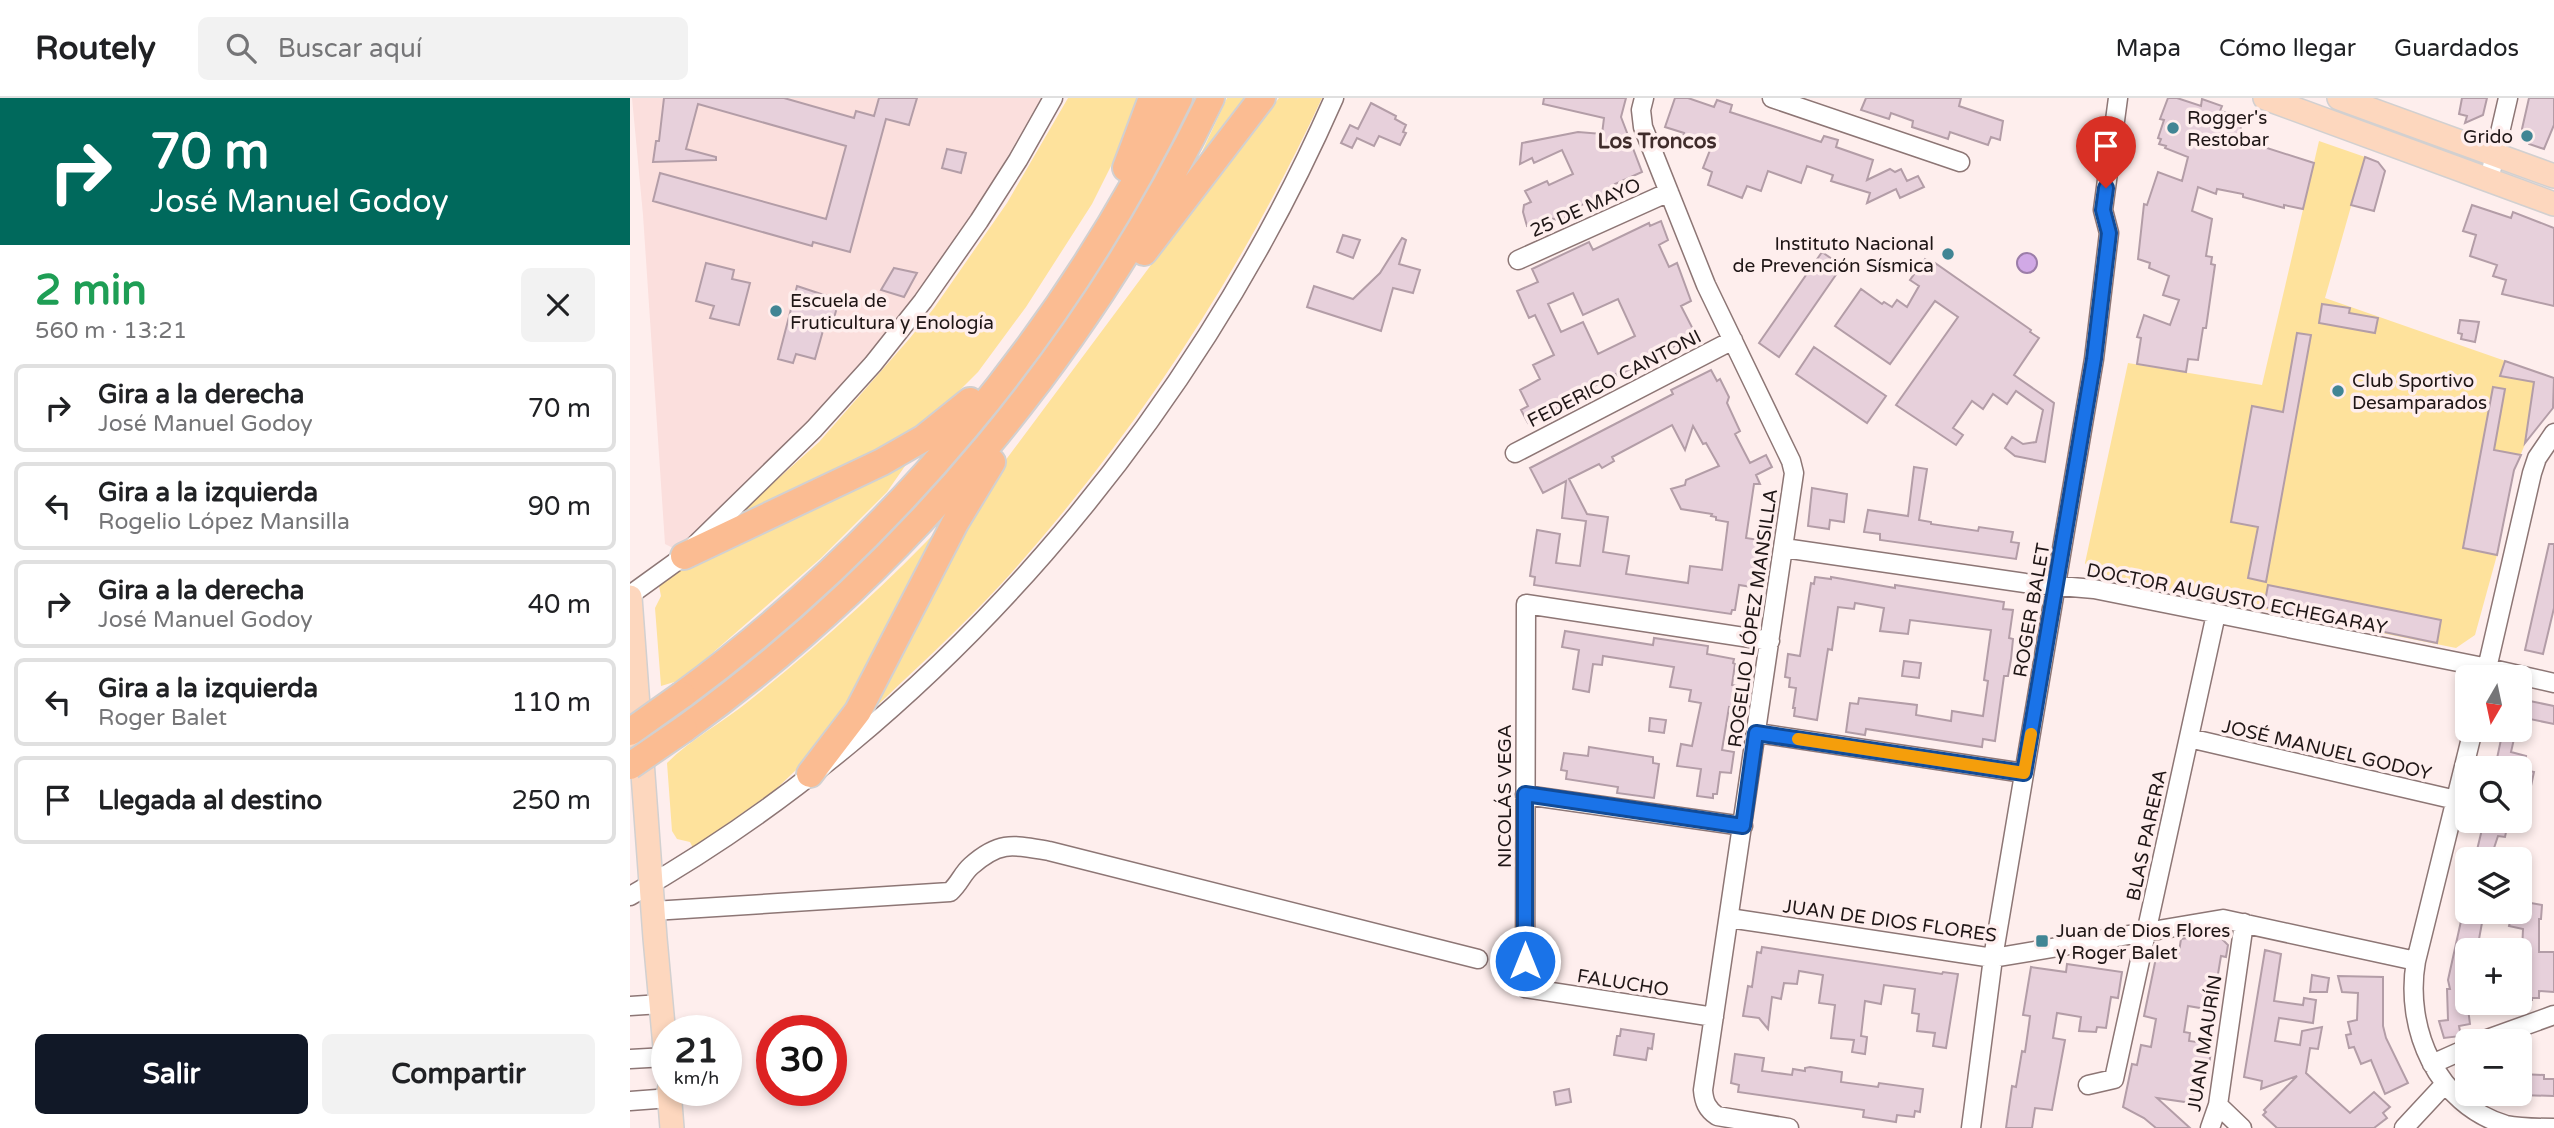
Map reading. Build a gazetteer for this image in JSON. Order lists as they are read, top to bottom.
{
  "streets": {
    "street": [
      "25 DE MAYO",
      "FEDERICO CANTONI",
      "DOCTOR AUGUSTO ECHEGARAY",
      "ROGER BALET",
      "ROGELIO LÓPEZ MANSILLA",
      "JOSÉ MANUEL GODOY",
      "NICOLÁS VEGA",
      "BLAS PARERA",
      "JUAN DE DIOS FLORES",
      "FALUCHO",
      "JUAN MAURÍN"
    ]
  },
  "crossings": [
    ["25 DE MAYO", "ROGELIO LÓPEZ MANSILLA"],
    ["FEDERICO CANTONI", "ROGELIO LÓPEZ MANSILLA"],
    ["DOCTOR AUGUSTO ECHEGARAY", "ROGER BALET"],
    ["DOCTOR AUGUSTO ECHEGARAY", "ROGELIO LÓPEZ MANSILLA"],
    ["DOCTOR AUGUSTO ECHEGARAY", "BLAS PARERA"],
    ["ROGER BALET", "JUAN DE DIOS FLORES"],
    ["ROGELIO LÓPEZ MANSILLA", "NICOLÁS VEGA"],
    ["ROGELIO LÓPEZ MANSILLA", "JUAN DE DIOS FLORES"],
    ["ROGELIO LÓPEZ MANSILLA", "FALUCHO"],
    ["JOSÉ MANUEL GODOY", "BLAS PARERA"],
    ["NICOLÁS VEGA", "FALUCHO"],
    ["BLAS PARERA", "JUAN DE DIOS FLORES"],
    ["JUAN DE DIOS FLORES", "JUAN MAURÍN"]
  ],
  "districts": ["Los Troncos"],
  "places": {
    "other": [
      "Rogger's Restobar",
      "Grido",
      "Instituto Nacional de Prevención Sísmica",
      "Escuela de Fruticultura y Enología",
      "Club Sportivo Desamparados"
    ],
    "transit": ["Juan de Dios Flores y Roger Balet"]
  },
  "north": "bottom",
  "page": {
    "header": "Routely",
    "search": "Buscar aquí",
    "nav": ["Mapa", "Cómo llegar", "Guardados"],
    "turn": ["70 m", "José Manuel Godoy"],
    "heading": ["2 min", "560 m · 13:21"],
    "list": [
      {
        "name": "Gira a la derecha",
        "note": "José Manuel Godoy",
        "value": "70 m"
      },
      {
        "name": "Gira a la izquierda",
        "note": "Rogelio López Mansilla",
        "value": "90 m"
      },
      {
        "name": "Gira a la derecha",
        "note": "José Manuel Godoy",
        "value": "40 m"
      },
      {
        "name": "Gira a la izquierda",
        "note": "Roger Balet",
        "value": "110 m"
      },
      {
        "name": "Llegada al destino",
        "value": "250 m"
      }
    ],
    "map_buttons": ["+", "−"],
    "speed": "21 km/h",
    "limit": "30",
    "buttons": ["Salir", "Compartir"]
  }
}
